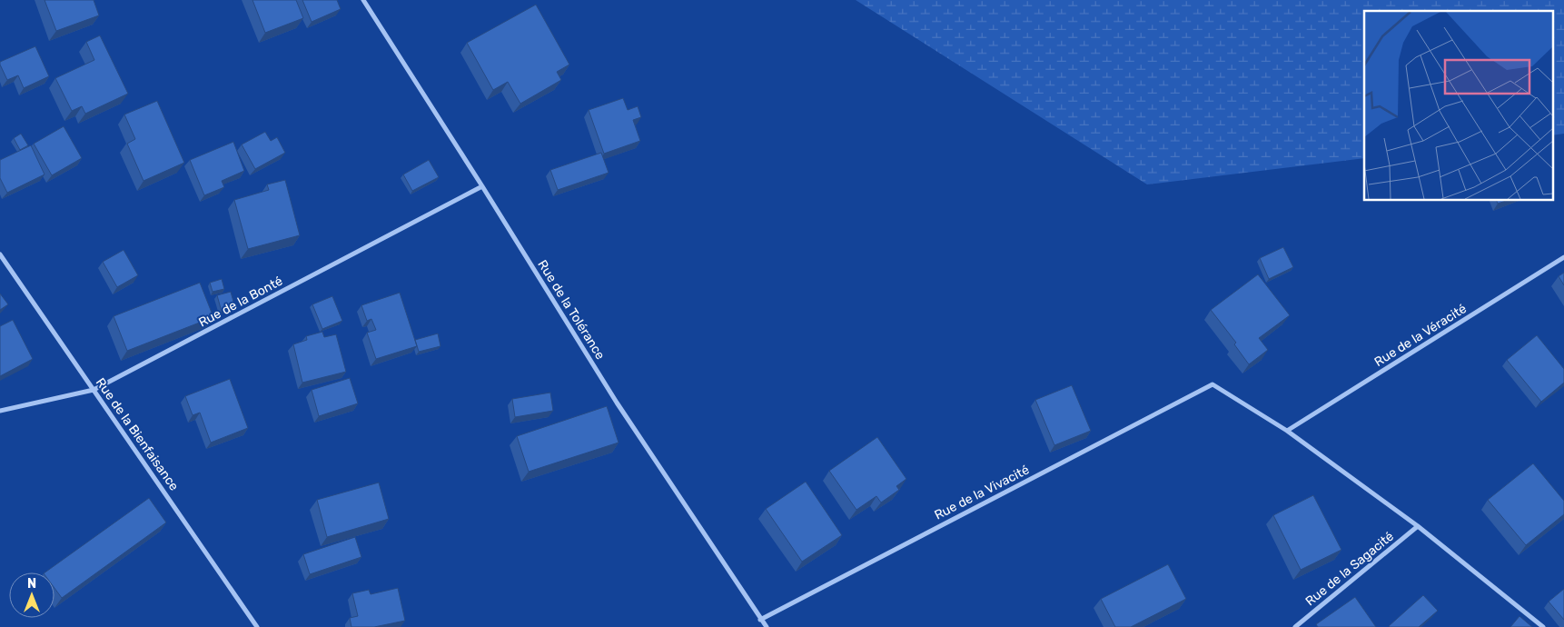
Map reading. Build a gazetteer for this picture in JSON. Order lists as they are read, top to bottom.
{
  "streets": {
    "street": [
      "Rue de la Bonté",
      "Rue de la Tolérance",
      "Rue de la Véracité",
      "Rue de la Bienfaisance",
      "Rue de la Vivacité",
      "Rue de la Sagacité"
    ]
  },
  "crossings": [
    ["Rue de la Bonté", "Rue de la Tolérance"],
    ["Rue de la Bonté", "Rue de la Bienfaisance"],
    ["Rue de la Tolérance", "Rue de la Vivacité"],
    ["Rue de la Véracité", "Rue de la Vivacité"]
  ],
  "north": "top"
}
